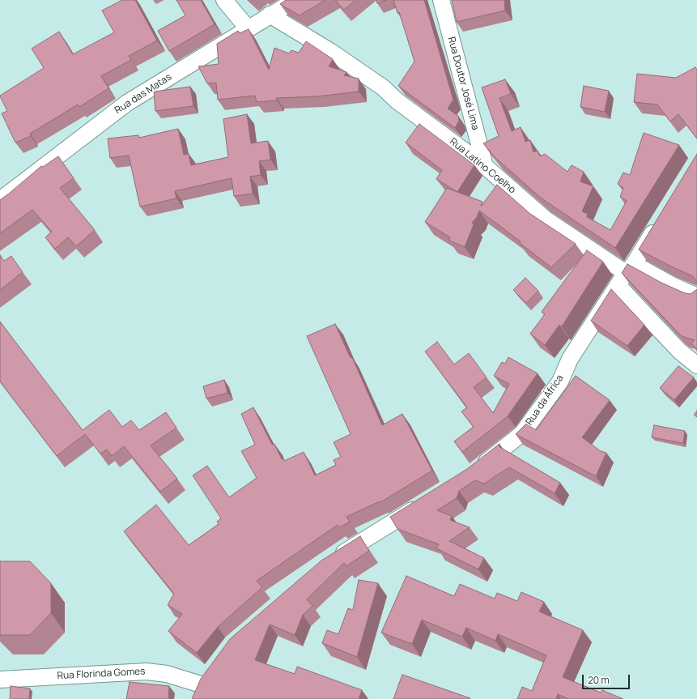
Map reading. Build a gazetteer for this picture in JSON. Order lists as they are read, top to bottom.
{
  "streets": {
    "street": [
      "Rua Doutor José Lima",
      "Rua das Matas",
      "Rua Latino Coelho",
      "Rua da África",
      "Rua Florinda Gomes"
    ]
  },
  "crossings": [
    ["Rua Doutor José Lima", "Rua Latino Coelho"],
    ["Rua das Matas", "Rua Latino Coelho"],
    ["Rua Latino Coelho", "Rua da África"]
  ],
  "scale_bar": "20 m"
}
